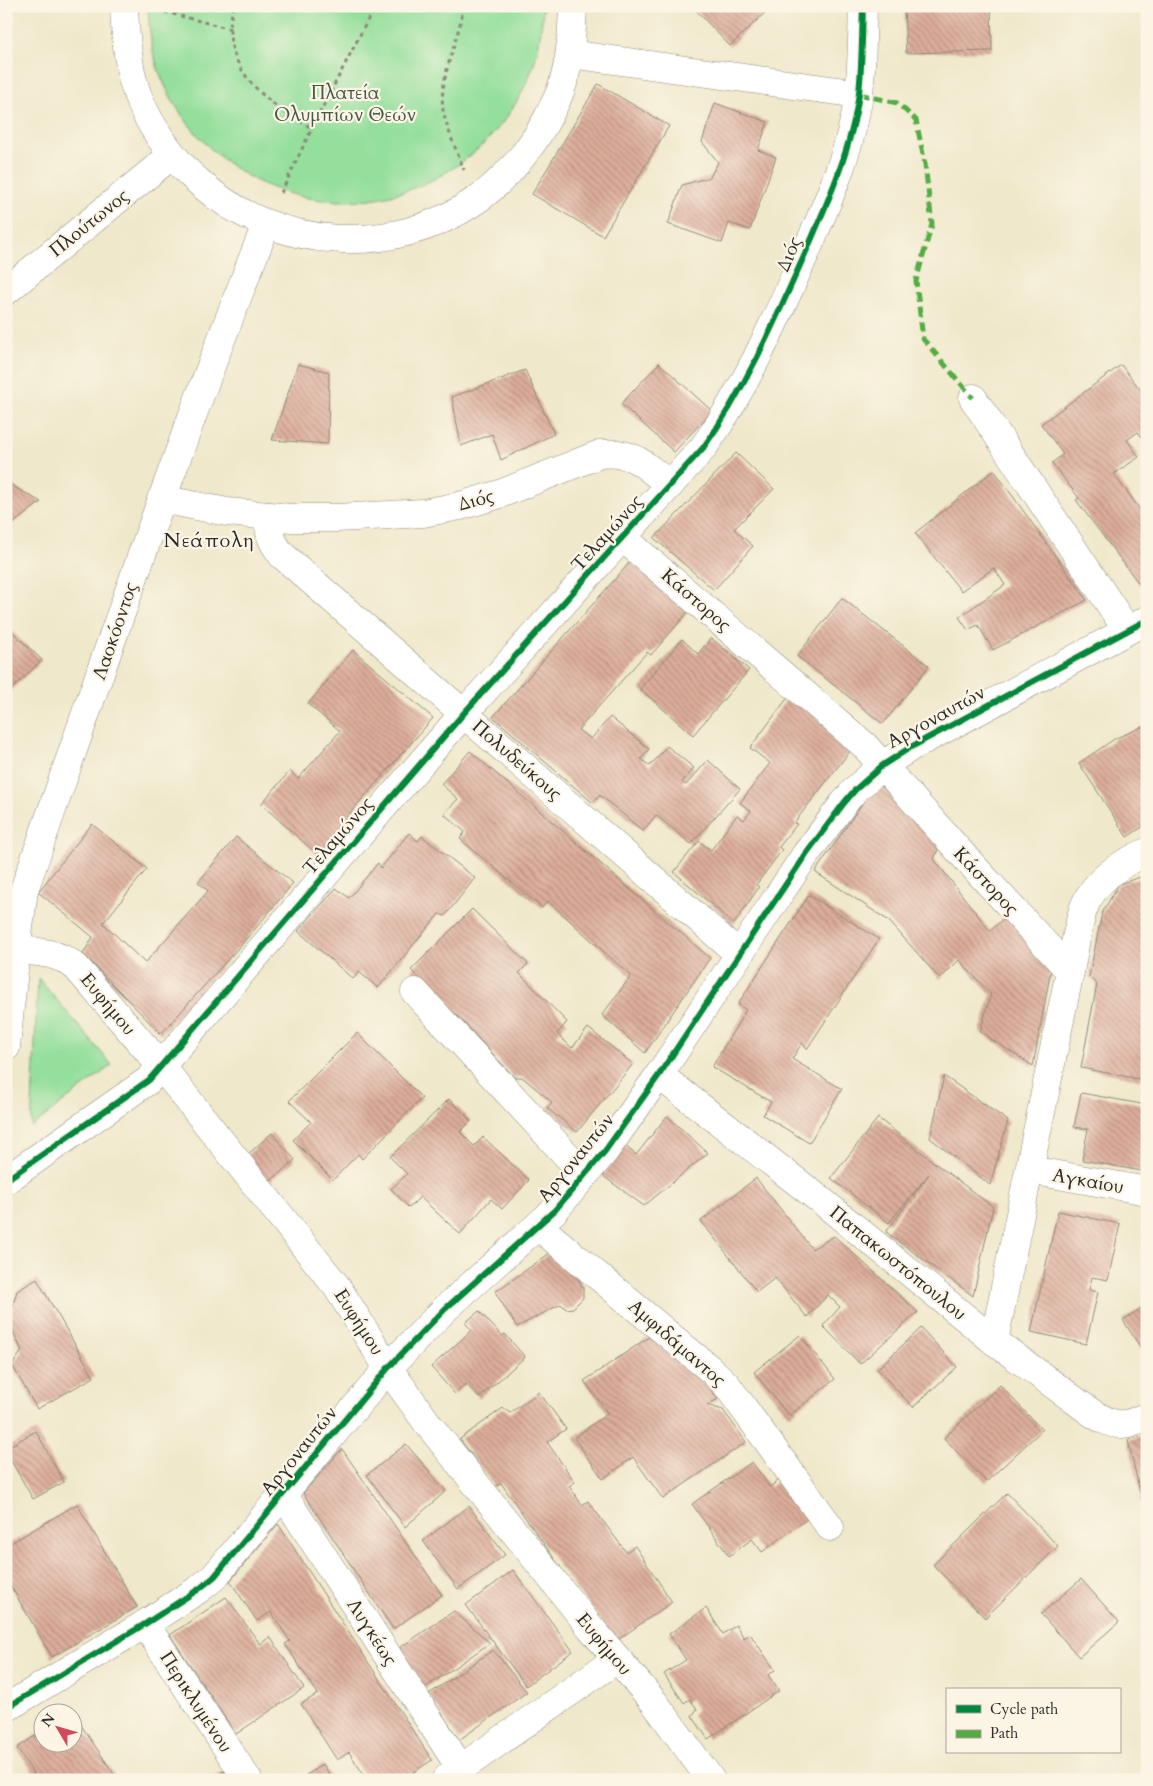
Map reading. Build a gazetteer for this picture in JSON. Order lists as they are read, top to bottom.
{
  "streets": {
    "street": [
      "Πλούτωνος",
      "Διός",
      "Τελαμώνος",
      "Κάστορος",
      "Λαοκόοντος",
      "Αργοναυτών",
      "Πολυδεύκους",
      "Ευφήμου",
      "Αγκαίου",
      "Παπακωστόπουλου",
      "Αμφιδάμαντος",
      "Λυγκέως",
      "Περικλυμένου"
    ]
  },
  "crossings": [
    ["Διός", "Τελαμώνος"],
    ["Διός", "Λαοκόοντος"],
    ["Διός", "Πολυδεύκους"],
    ["Τελαμώνος", "Κάστορος"],
    ["Τελαμώνος", "Πολυδεύκους"],
    ["Τελαμώνος", "Ευφήμου"],
    ["Κάστορος", "Αργοναυτών"],
    ["Λαοκόοντος", "Ευφήμου"],
    ["Αργοναυτών", "Πολυδεύκους"],
    ["Αργοναυτών", "Ευφήμου"],
    ["Αργοναυτών", "Παπακωστόπουλου"],
    ["Αργοναυτών", "Αμφιδάμαντος"],
    ["Αργοναυτών", "Λυγκέως"],
    ["Αργοναυτών", "Περικλυμένου"]
  ],
  "districts": ["Νεάπολη"],
  "parks": ["Πλατεία Ολυμπίων Θεών"],
  "legend": ["Cycle path", "Path"],
  "north": "top left"
}
